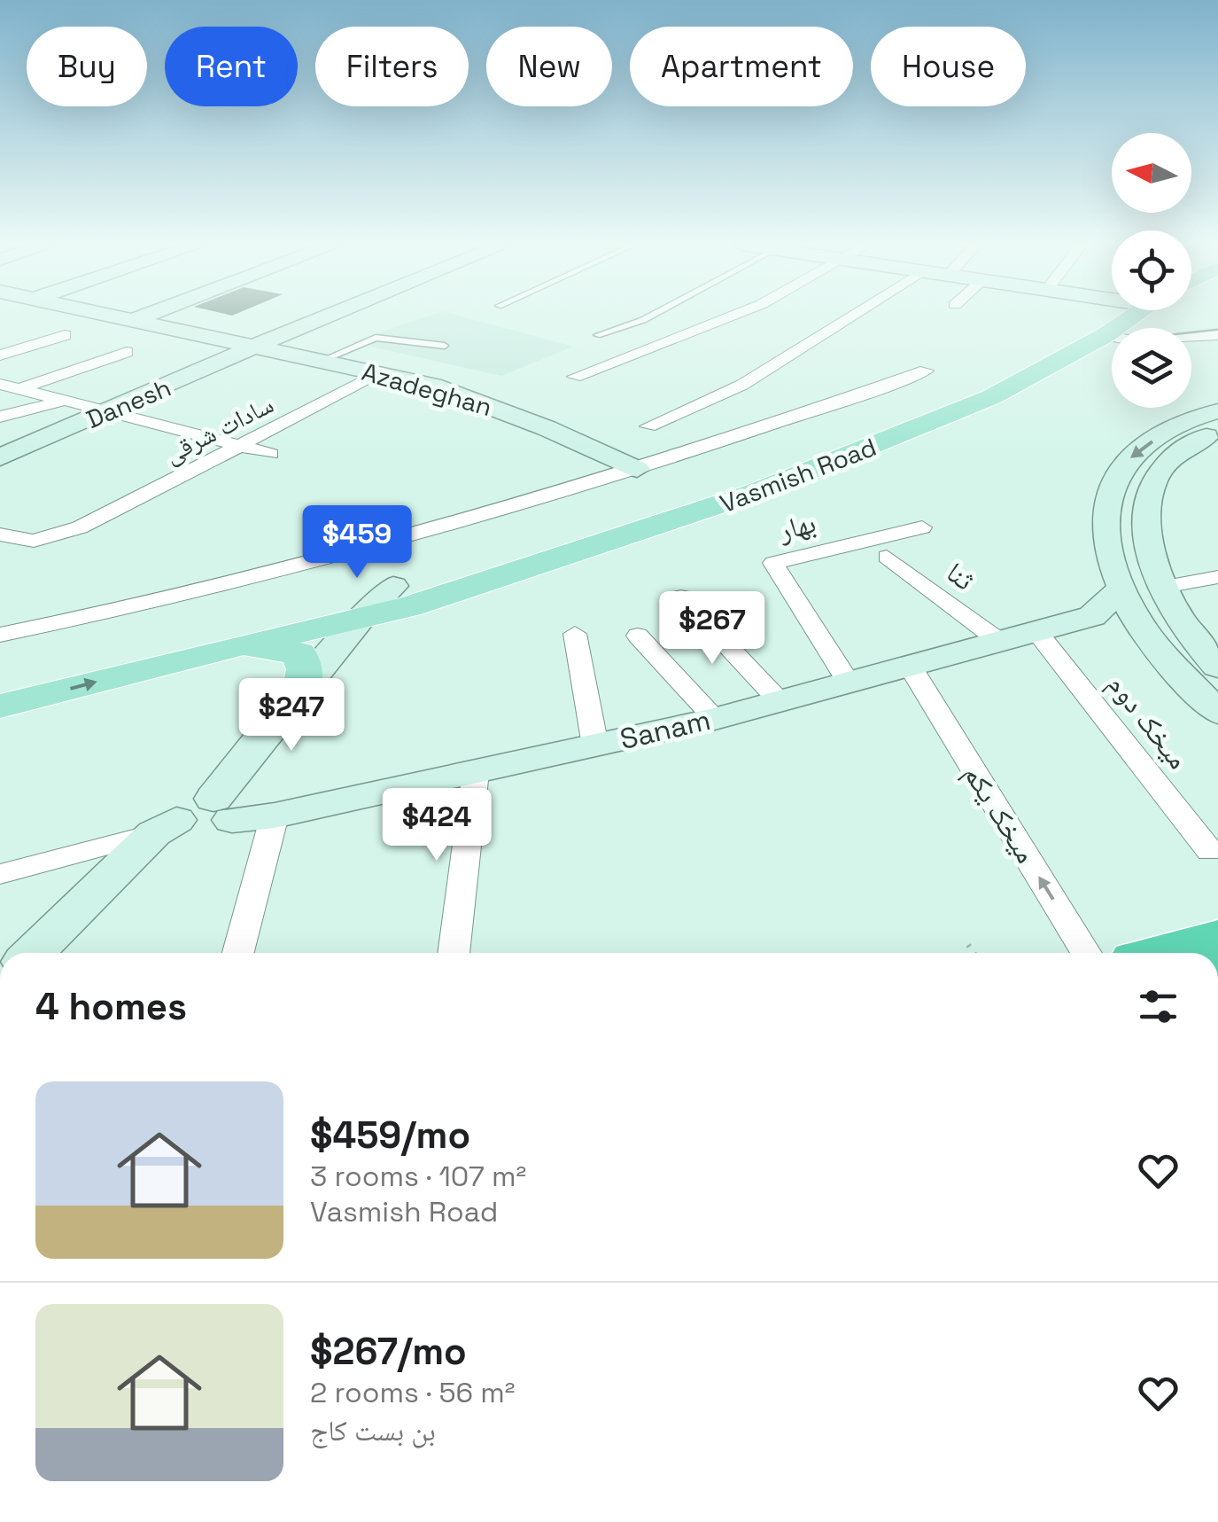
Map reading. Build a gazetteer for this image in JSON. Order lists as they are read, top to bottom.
{
  "streets": {
    "main road": ["Vasmish Road"],
    "street": [
      "Azadeghan",
      "Danesh",
      "سادات شرقی",
      "بهار",
      "ثنا",
      "میخک دوم",
      "Sanam",
      "میخک یکم"
    ]
  },
  "crossings": [
    ["Azadeghan", "Danesh"],
    ["Azadeghan", "سادات شرقی"],
    ["بهار", "Sanam"],
    ["ثنا", "Sanam"],
    ["میخک دوم", "Sanam"],
    ["Sanam", "میخک یکم"]
  ],
  "north": "left",
  "page": {
    "chip": [
      "Buy",
      "Rent",
      "Filters",
      "New",
      "Apartment",
      "House"
    ],
    "price": [
      "$459",
      "$267",
      "$247",
      "$424"
    ],
    "heading": "4 homes",
    "list": [
      {
        "name": "$459/mo",
        "note": "3 rooms · 107 m² · Vasmish Road"
      },
      {
        "name": "$267/mo",
        "note": "2 rooms · 56 m² · بن بست کاج"
      }
    ]
  }
}
